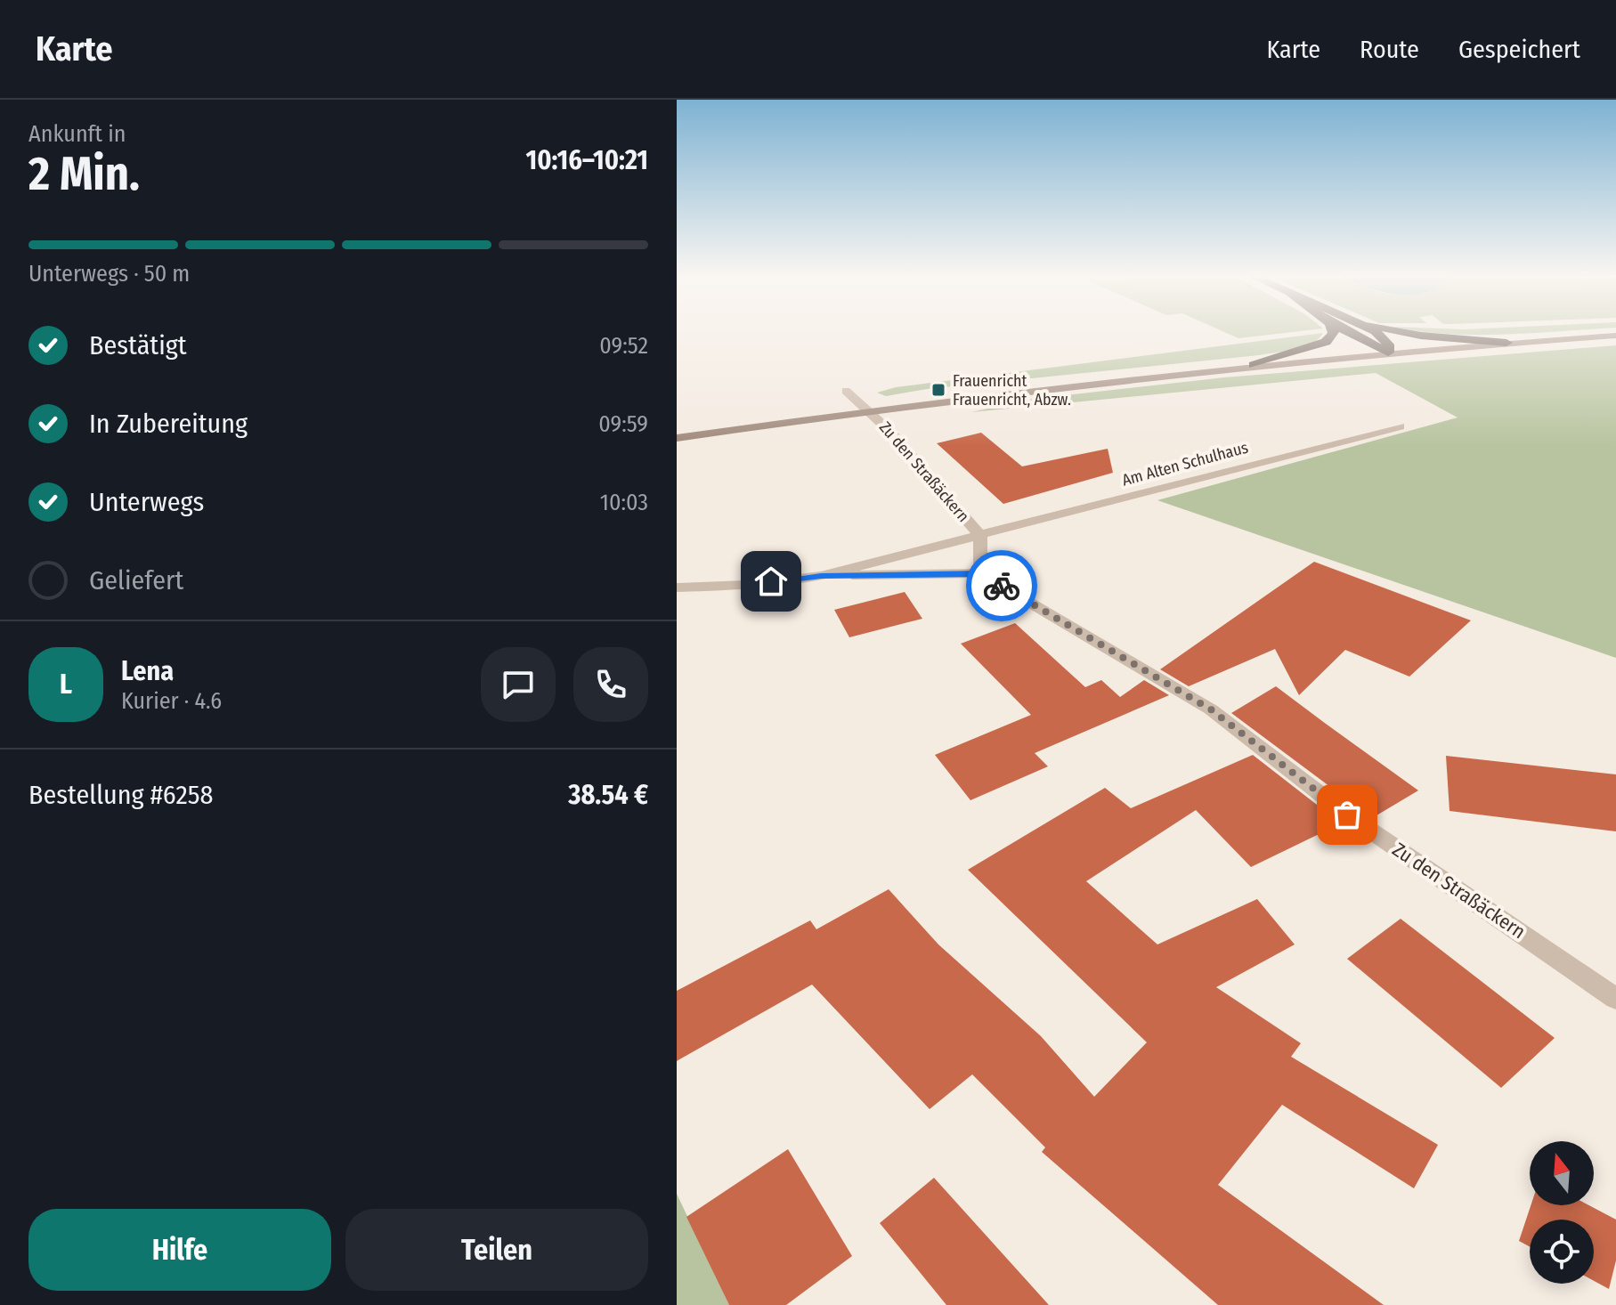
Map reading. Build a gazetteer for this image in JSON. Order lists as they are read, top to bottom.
{
  "streets": {
    "street": ["Am Alten Schulhaus", "Zu den Straßäckern"]
  },
  "crossings": [
    ["Am Alten Schulhaus", "Zu den Straßäckern"]
  ],
  "places": {
    "transit": ["Frauenricht Frauenricht, Abzw."]
  },
  "north": "top",
  "page": {
    "header": "Karte",
    "nav": ["Karte", "Route", "Gespeichert"],
    "heading": ["2 Min.", "Ankunft in", "10:16–10:21"],
    "panel": [
      "Lena",
      "Kurier · 4.6",
      "Bestellung #6258",
      "38.54 €"
    ],
    "bar": "Unterwegs · 50 m",
    "list": [
      ["Bestätigt", "09:52"],
      ["In Zubereitung", "09:59"],
      ["Unterwegs", "10:03"],
      "Geliefert"
    ],
    "round": "L",
    "buttons": ["Hilfe", "Teilen"]
  }
}
